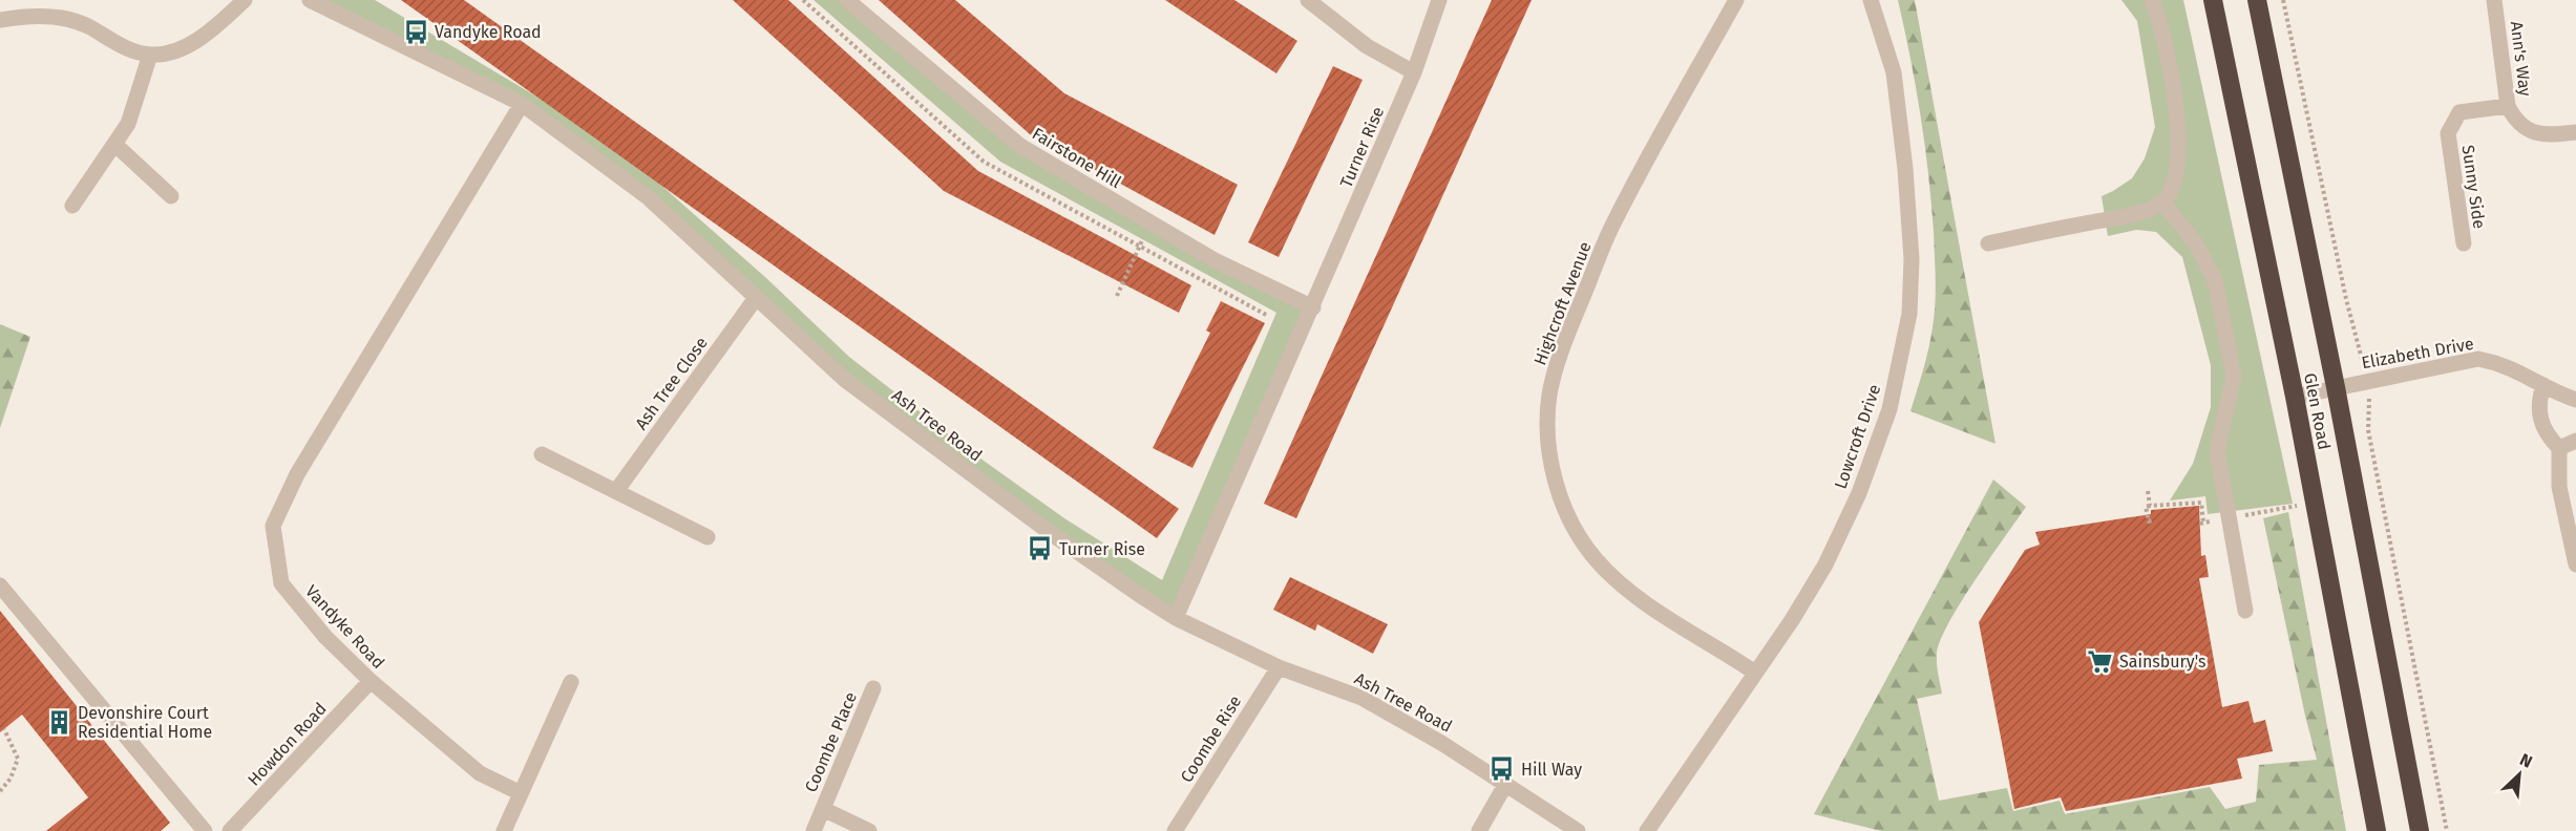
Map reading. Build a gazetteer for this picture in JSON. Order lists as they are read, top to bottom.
{
  "streets": {
    "highway": ["Glen Road"],
    "street": [
      "Ann's Way",
      "Turner Rise",
      "Fairstone Hill",
      "Sunny Side",
      "Highcroft Avenue",
      "Elizabeth Drive",
      "Ash Tree Close",
      "Ash Tree Road",
      "Lowcroft Drive",
      "Vandyke Road",
      "Coombe Rise",
      "Coombe Place",
      "Howdon Road"
    ]
  },
  "crossings": [
    ["Ann's Way", "Sunny Side"],
    ["Turner Rise", "Fairstone Hill"],
    ["Turner Rise", "Ash Tree Road"],
    ["Highcroft Avenue", "Lowcroft Drive"],
    ["Elizabeth Drive", "Glen Road"],
    ["Ash Tree Close", "Ash Tree Road"],
    ["Ash Tree Road", "Vandyke Road"],
    ["Ash Tree Road", "Coombe Rise"],
    ["Vandyke Road", "Howdon Road"]
  ],
  "places": {
    "bus stop": ["Vandyke Road", "Turner Rise", "Hill Way"],
    "supermarket": ["Sainsbury's"],
    "building": ["Devonshire Court Residential Home"]
  },
  "north": "top right"
}
